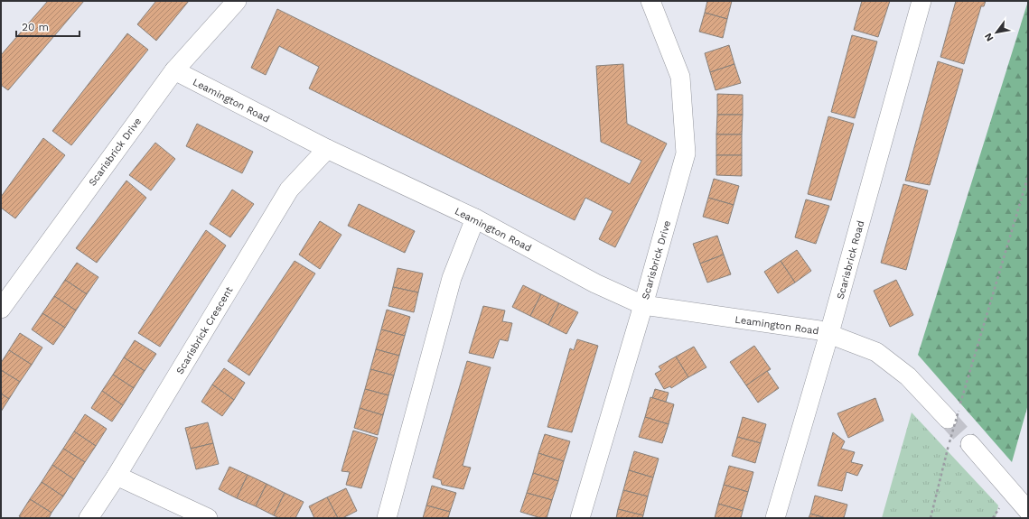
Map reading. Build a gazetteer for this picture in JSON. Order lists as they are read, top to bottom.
{
  "streets": {
    "street": [
      "Leamington Road",
      "Scarisbrick Drive",
      "Scarisbrick Road",
      "Scarisbrick Crescent"
    ]
  },
  "crossings": [
    ["Leamington Road", "Scarisbrick Drive"],
    ["Leamington Road", "Scarisbrick Road"],
    ["Leamington Road", "Scarisbrick Crescent"]
  ],
  "scale_bar": "20 m",
  "north": "bottom left"
}
